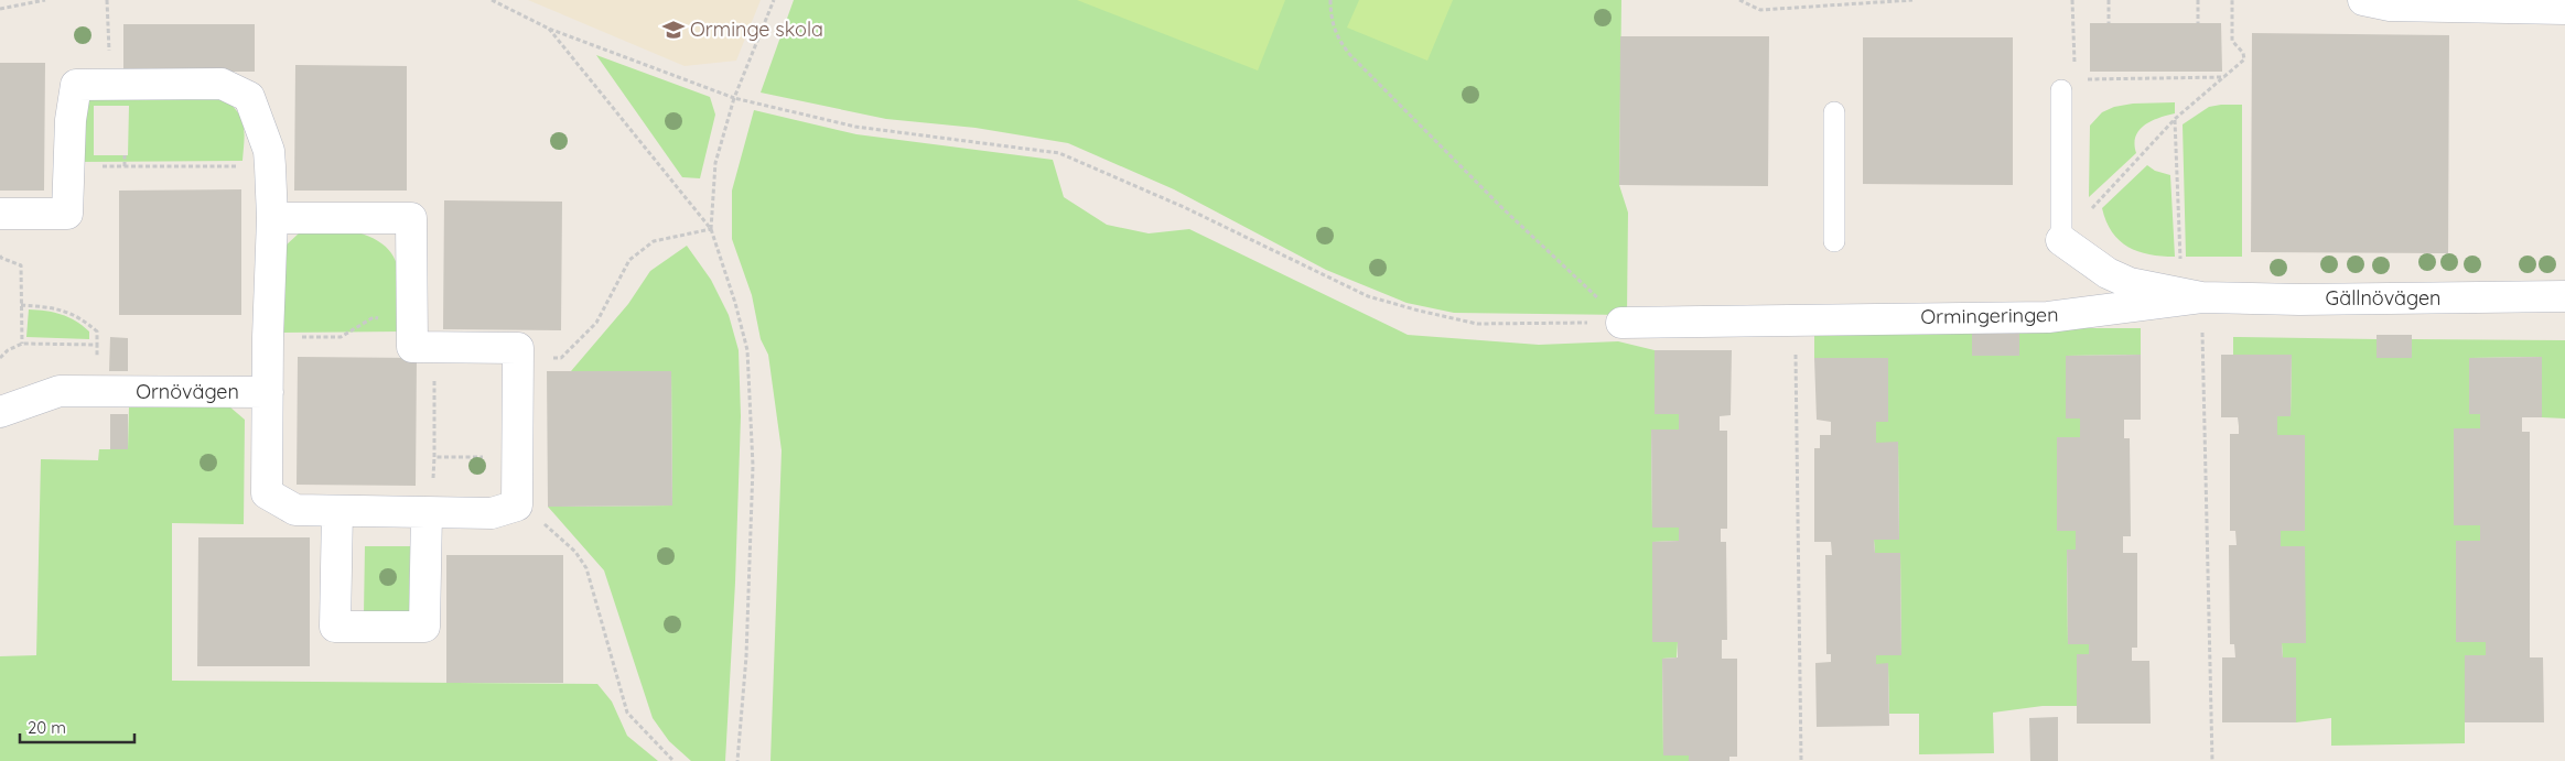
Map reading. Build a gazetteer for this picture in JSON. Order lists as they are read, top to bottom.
{
  "streets": {
    "street": ["Gällnövägen", "Ormingeringen", "Ornövägen"]
  },
  "crossings": [
    ["Gällnövägen", "Ormingeringen"]
  ],
  "places": {
    "school or university": ["Orminge skola"]
  },
  "scale_bar": "20 m"
}
